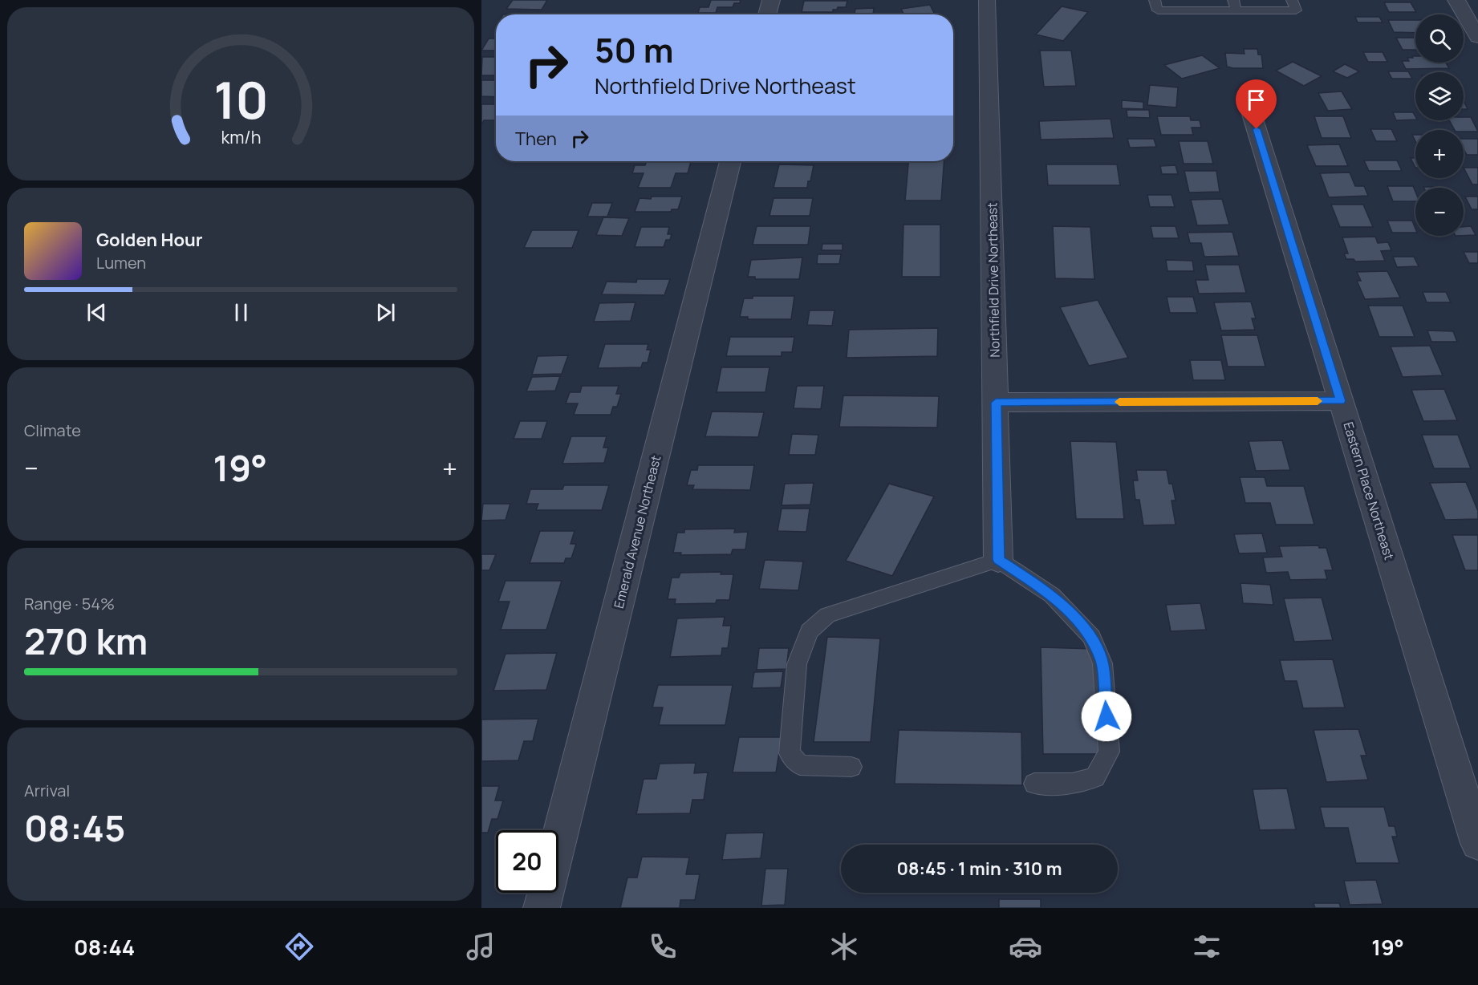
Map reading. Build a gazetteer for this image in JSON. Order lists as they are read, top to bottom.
{
  "streets": {
    "street": ["Northfield Drive Northeast", "Eastern Place Northeast", "Emerald Avenue Northeast"]
  },
  "page": {
    "map_buttons": ["+", "−"],
    "turn": ["50 m", "Northfield Drive Northeast"],
    "then": "Then",
    "song": ["Golden Hour", "Lumen"],
    "tile": [
      "Climate",
      ["Range · 54%", "270 km"],
      ["Arrival", "08:45"]
    ],
    "heat": ["−", "19°", "+"],
    "limit": "20",
    "trip": "08:45 · 1 min · 310 m",
    "tabs": ["08:44", "19°"],
    "gauge": ["10", "km/h"]
  }
}
